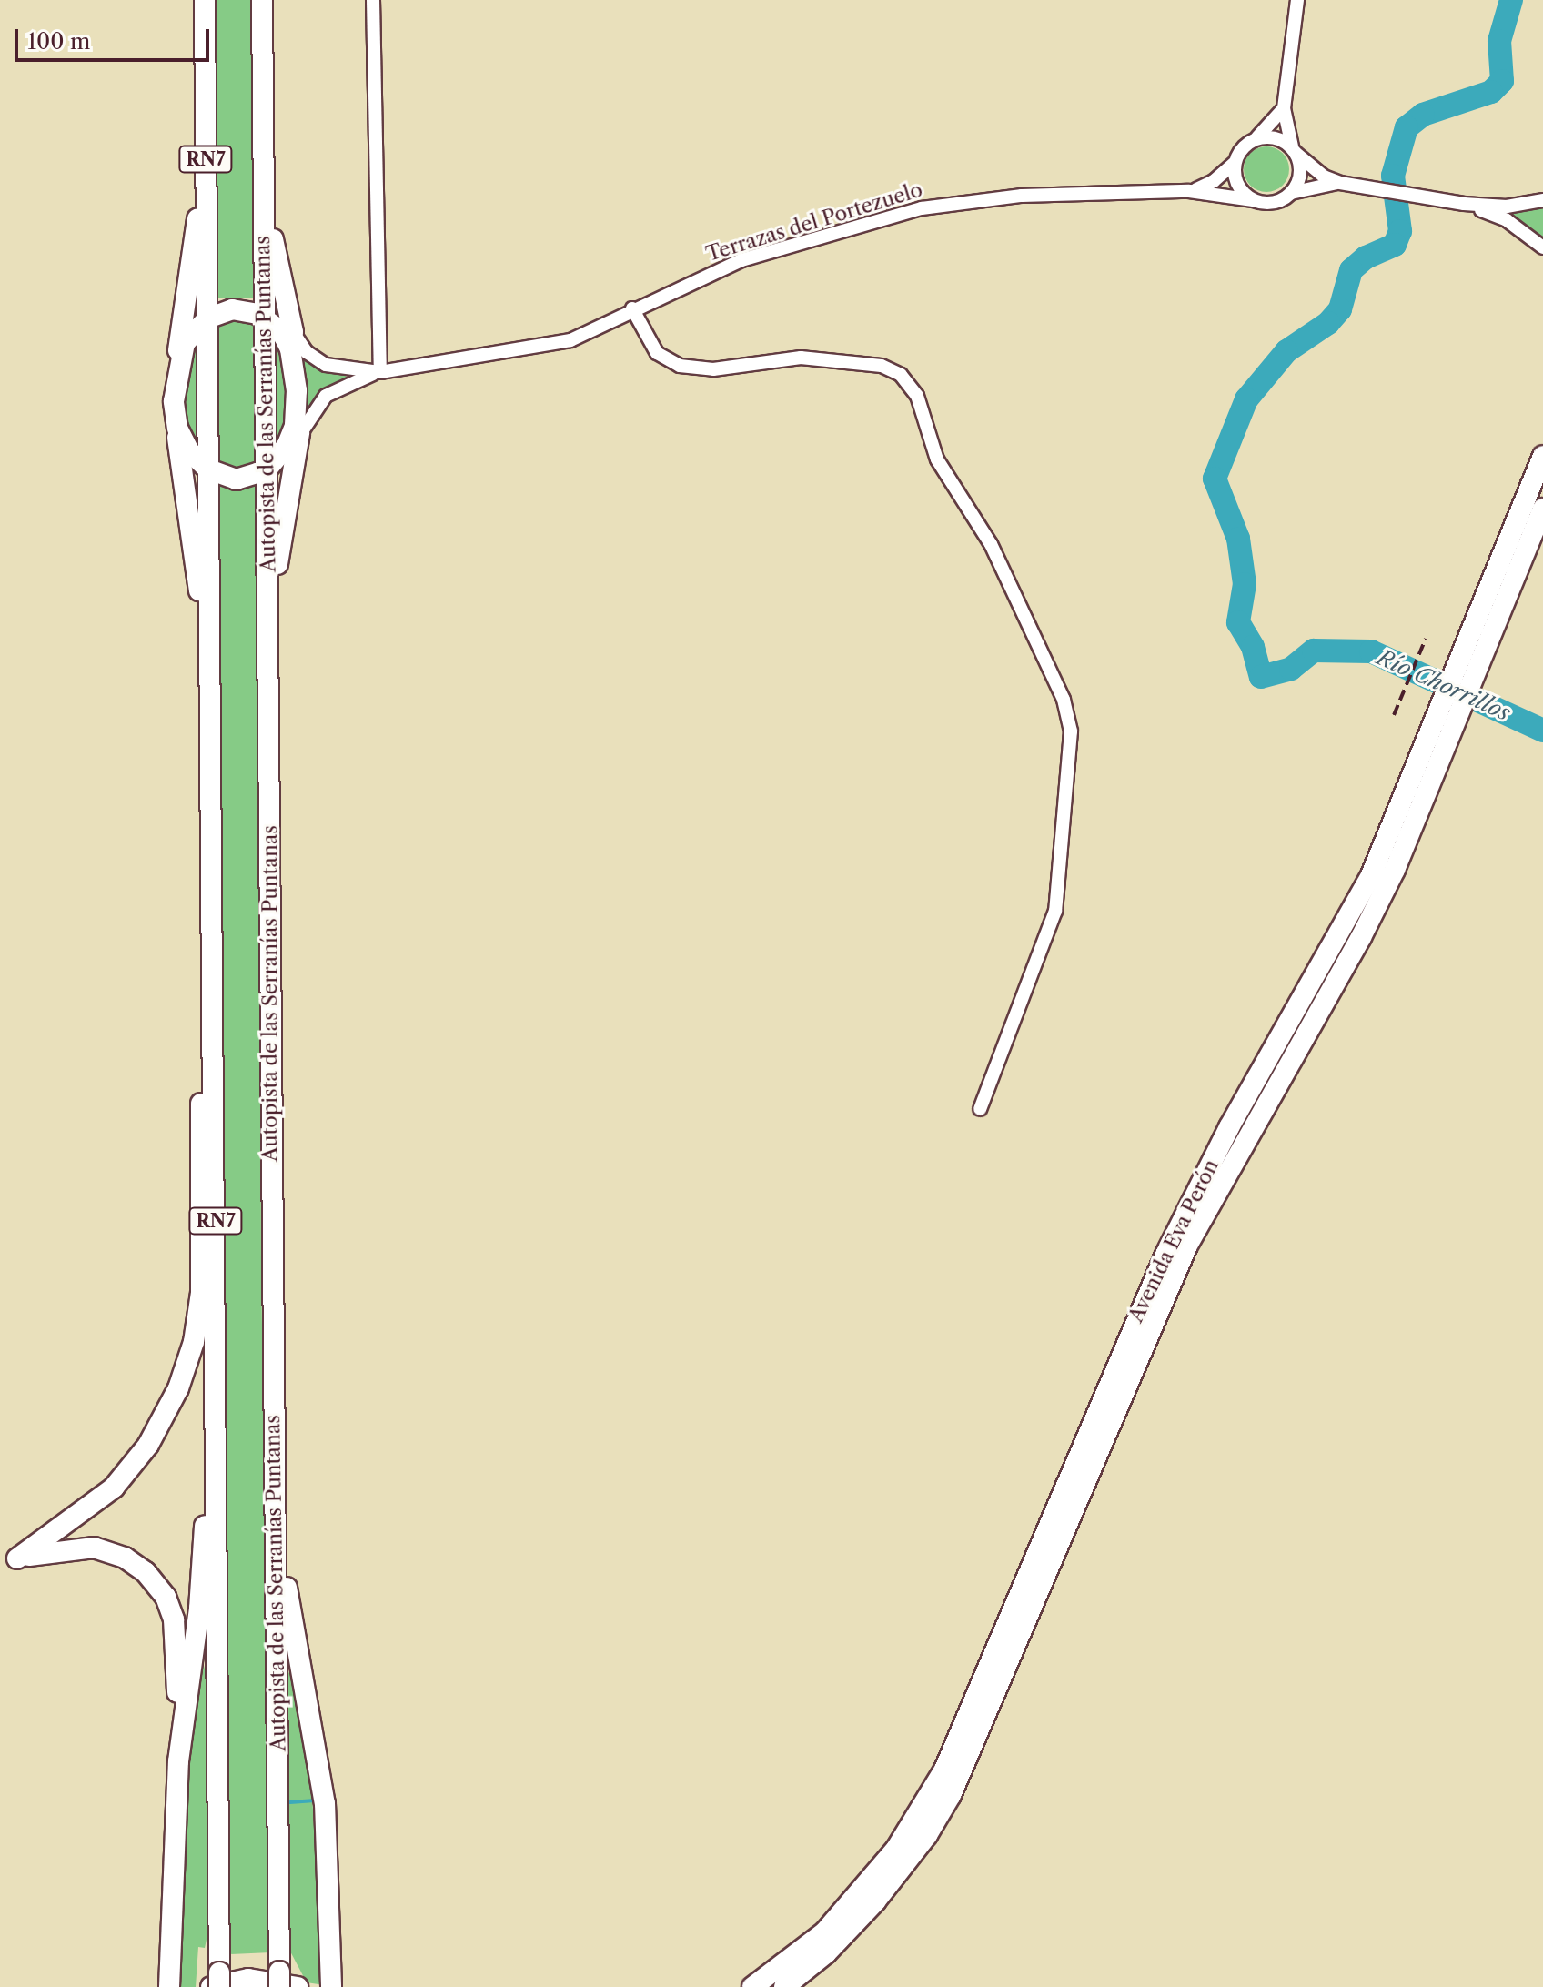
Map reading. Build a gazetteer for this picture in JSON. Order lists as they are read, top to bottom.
{
  "streets": {
    "main road": ["RN7", "Autopista de las Serranías Puntanas", "Avenida Eva Perón"],
    "street": ["Terrazas del Portezuelo"]
  },
  "water": ["Río Chorrillos"],
  "scale_bar": "100 m"
}
